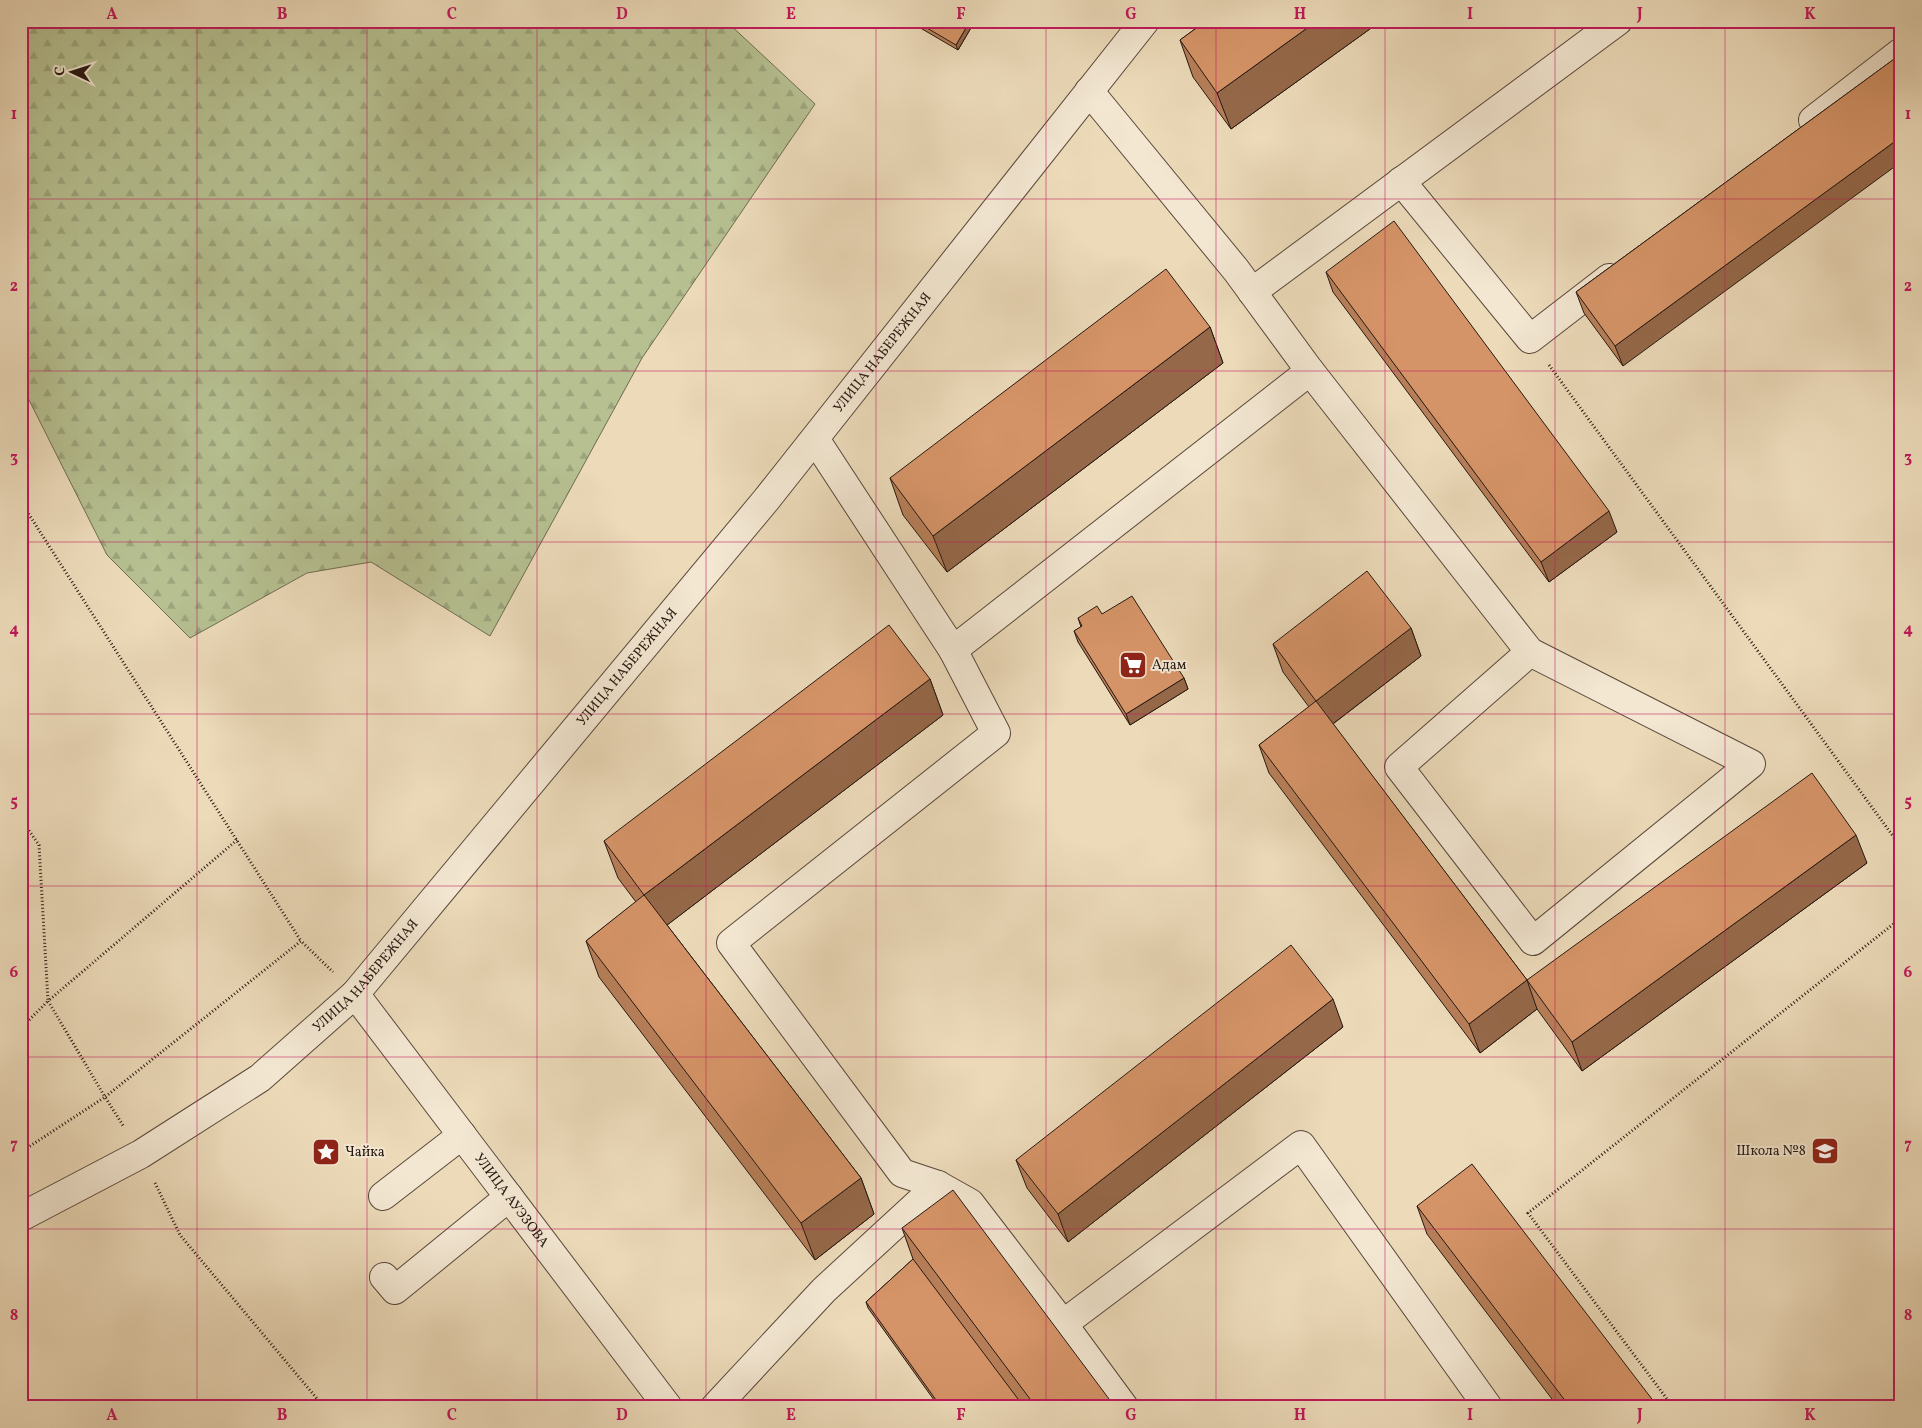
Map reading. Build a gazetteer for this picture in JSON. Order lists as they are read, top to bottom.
{
  "streets": {
    "street": ["УЛИЦА НАБЕРЕЖНАЯ", "УЛИЦА АУЭЗОВА"]
  },
  "crossings": [
    ["УЛИЦА НАБЕРЕЖНАЯ", "УЛИЦА АУЭЗОВА"]
  ],
  "places": {
    "supermarket": ["Адам"],
    "school or university": ["Школа №8"],
    "place": ["Чайка"]
  },
  "north": "left",
  "grid": {
    "columns": [
      "A",
      "B",
      "C",
      "D",
      "E",
      "F",
      "G",
      "H",
      "I",
      "J",
      "K"
    ],
    "rows": [
      "1",
      "2",
      "3",
      "4",
      "5",
      "6",
      "7",
      "8"
    ]
  }
}
